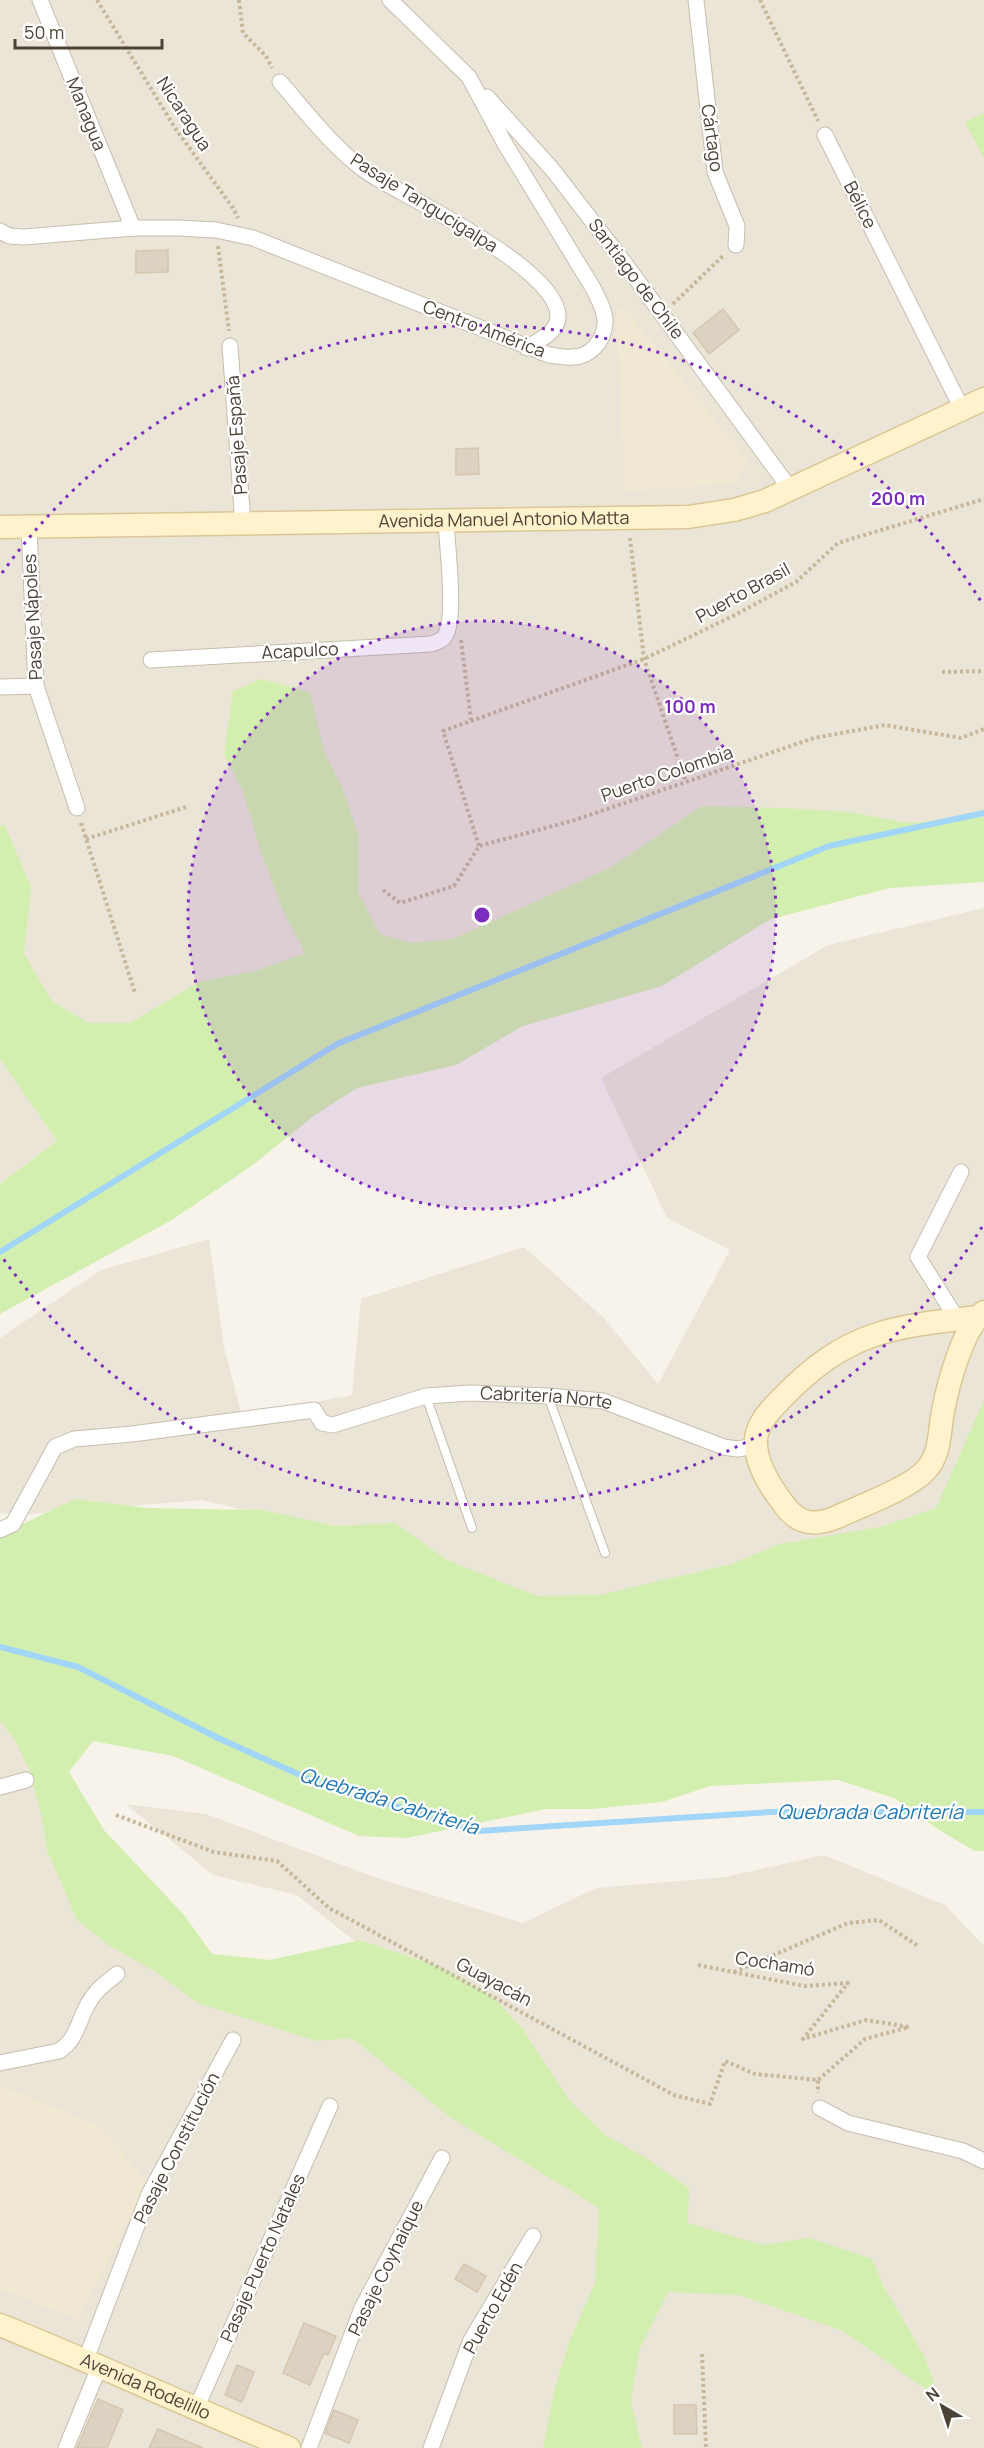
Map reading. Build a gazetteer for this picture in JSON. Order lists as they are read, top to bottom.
{
  "streets": {
    "main road": ["Avenida Manuel Antonio Matta", "Avenida Rodelillo"],
    "street": [
      "Managua",
      "Cártago",
      "Pasaje Tangucigalpa",
      "Bélice",
      "Santiago de Chile",
      "Centro América",
      "Pasaje España",
      "Pasaje Nápoles",
      "Acapulco",
      "Cabritería Norte",
      "Pasaje Constitución",
      "Pasaje Puerto Natales",
      "Pasaje Coyhaique",
      "Puerto Edén"
    ],
    "path": [
      "Nicaragua",
      "Puerto Brasil",
      "Puerto Colombia",
      "Cochamó",
      "Guayacán"
    ]
  },
  "crossings": [
    ["Managua", "Centro América"],
    ["Nicaragua", "Centro América"],
    ["Pasaje Tangucigalpa", "Centro América"],
    ["Bélice", "Avenida Manuel Antonio Matta"],
    ["Santiago de Chile", "Centro América"],
    ["Santiago de Chile", "Avenida Manuel Antonio Matta"],
    ["Pasaje España", "Avenida Manuel Antonio Matta"],
    ["Avenida Manuel Antonio Matta", "Pasaje Nápoles"],
    ["Puerto Brasil", "Puerto Colombia"],
    ["Cochamó", "Guayacán"],
    ["Pasaje Constitución", "Avenida Rodelillo"],
    ["Pasaje Puerto Natales", "Avenida Rodelillo"]
  ],
  "water": ["Quebrada Cabritería"],
  "scale_bar": "50 m",
  "north": "top left",
  "rings": ["200 m", "100 m"]
}
